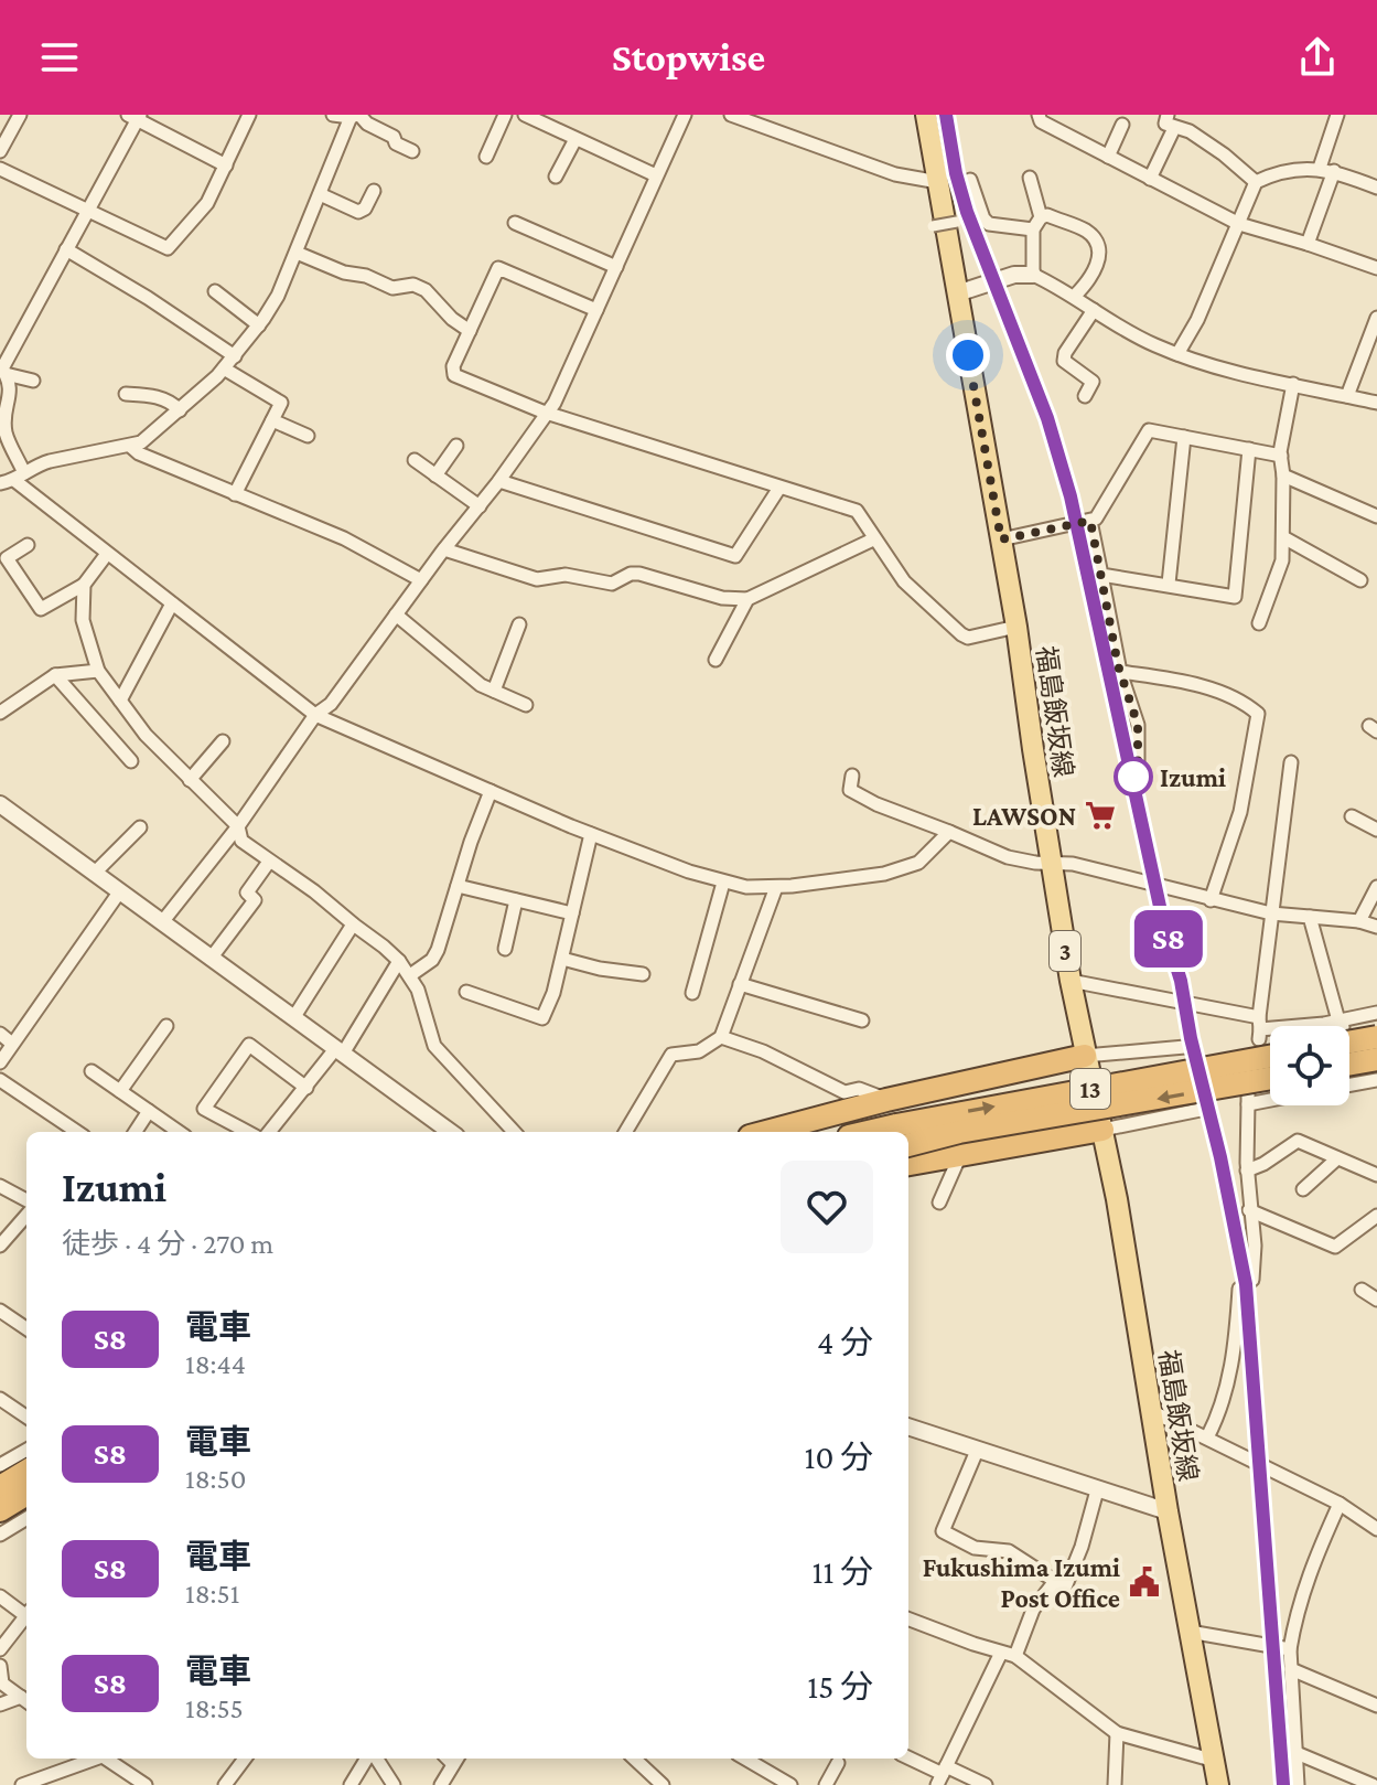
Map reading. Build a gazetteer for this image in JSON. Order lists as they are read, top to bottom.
{
  "streets": {
    "highway": ["13"],
    "main road": ["福島飯坂線", "3"]
  },
  "places": {
    "other": ["Izumi"],
    "supermarket": ["LAWSON"],
    "public building": ["Fukushima Izumi Post Office"]
  },
  "page": {
    "header": "Stopwise",
    "on_map": "S8",
    "heading": ["Izumi", "徒歩 · 4 分 · 270 m"],
    "list": [
      {
        "mark": "S8",
        "name": "電車",
        "note": "18:44",
        "value": "4 分"
      },
      {
        "mark": "S8",
        "name": "電車",
        "note": "18:50",
        "value": "10 分"
      },
      {
        "mark": "S8",
        "name": "電車",
        "note": "18:51",
        "value": "11 分"
      },
      {
        "mark": "S8",
        "name": "電車",
        "note": "18:55",
        "value": "15 分"
      }
    ]
  }
}
